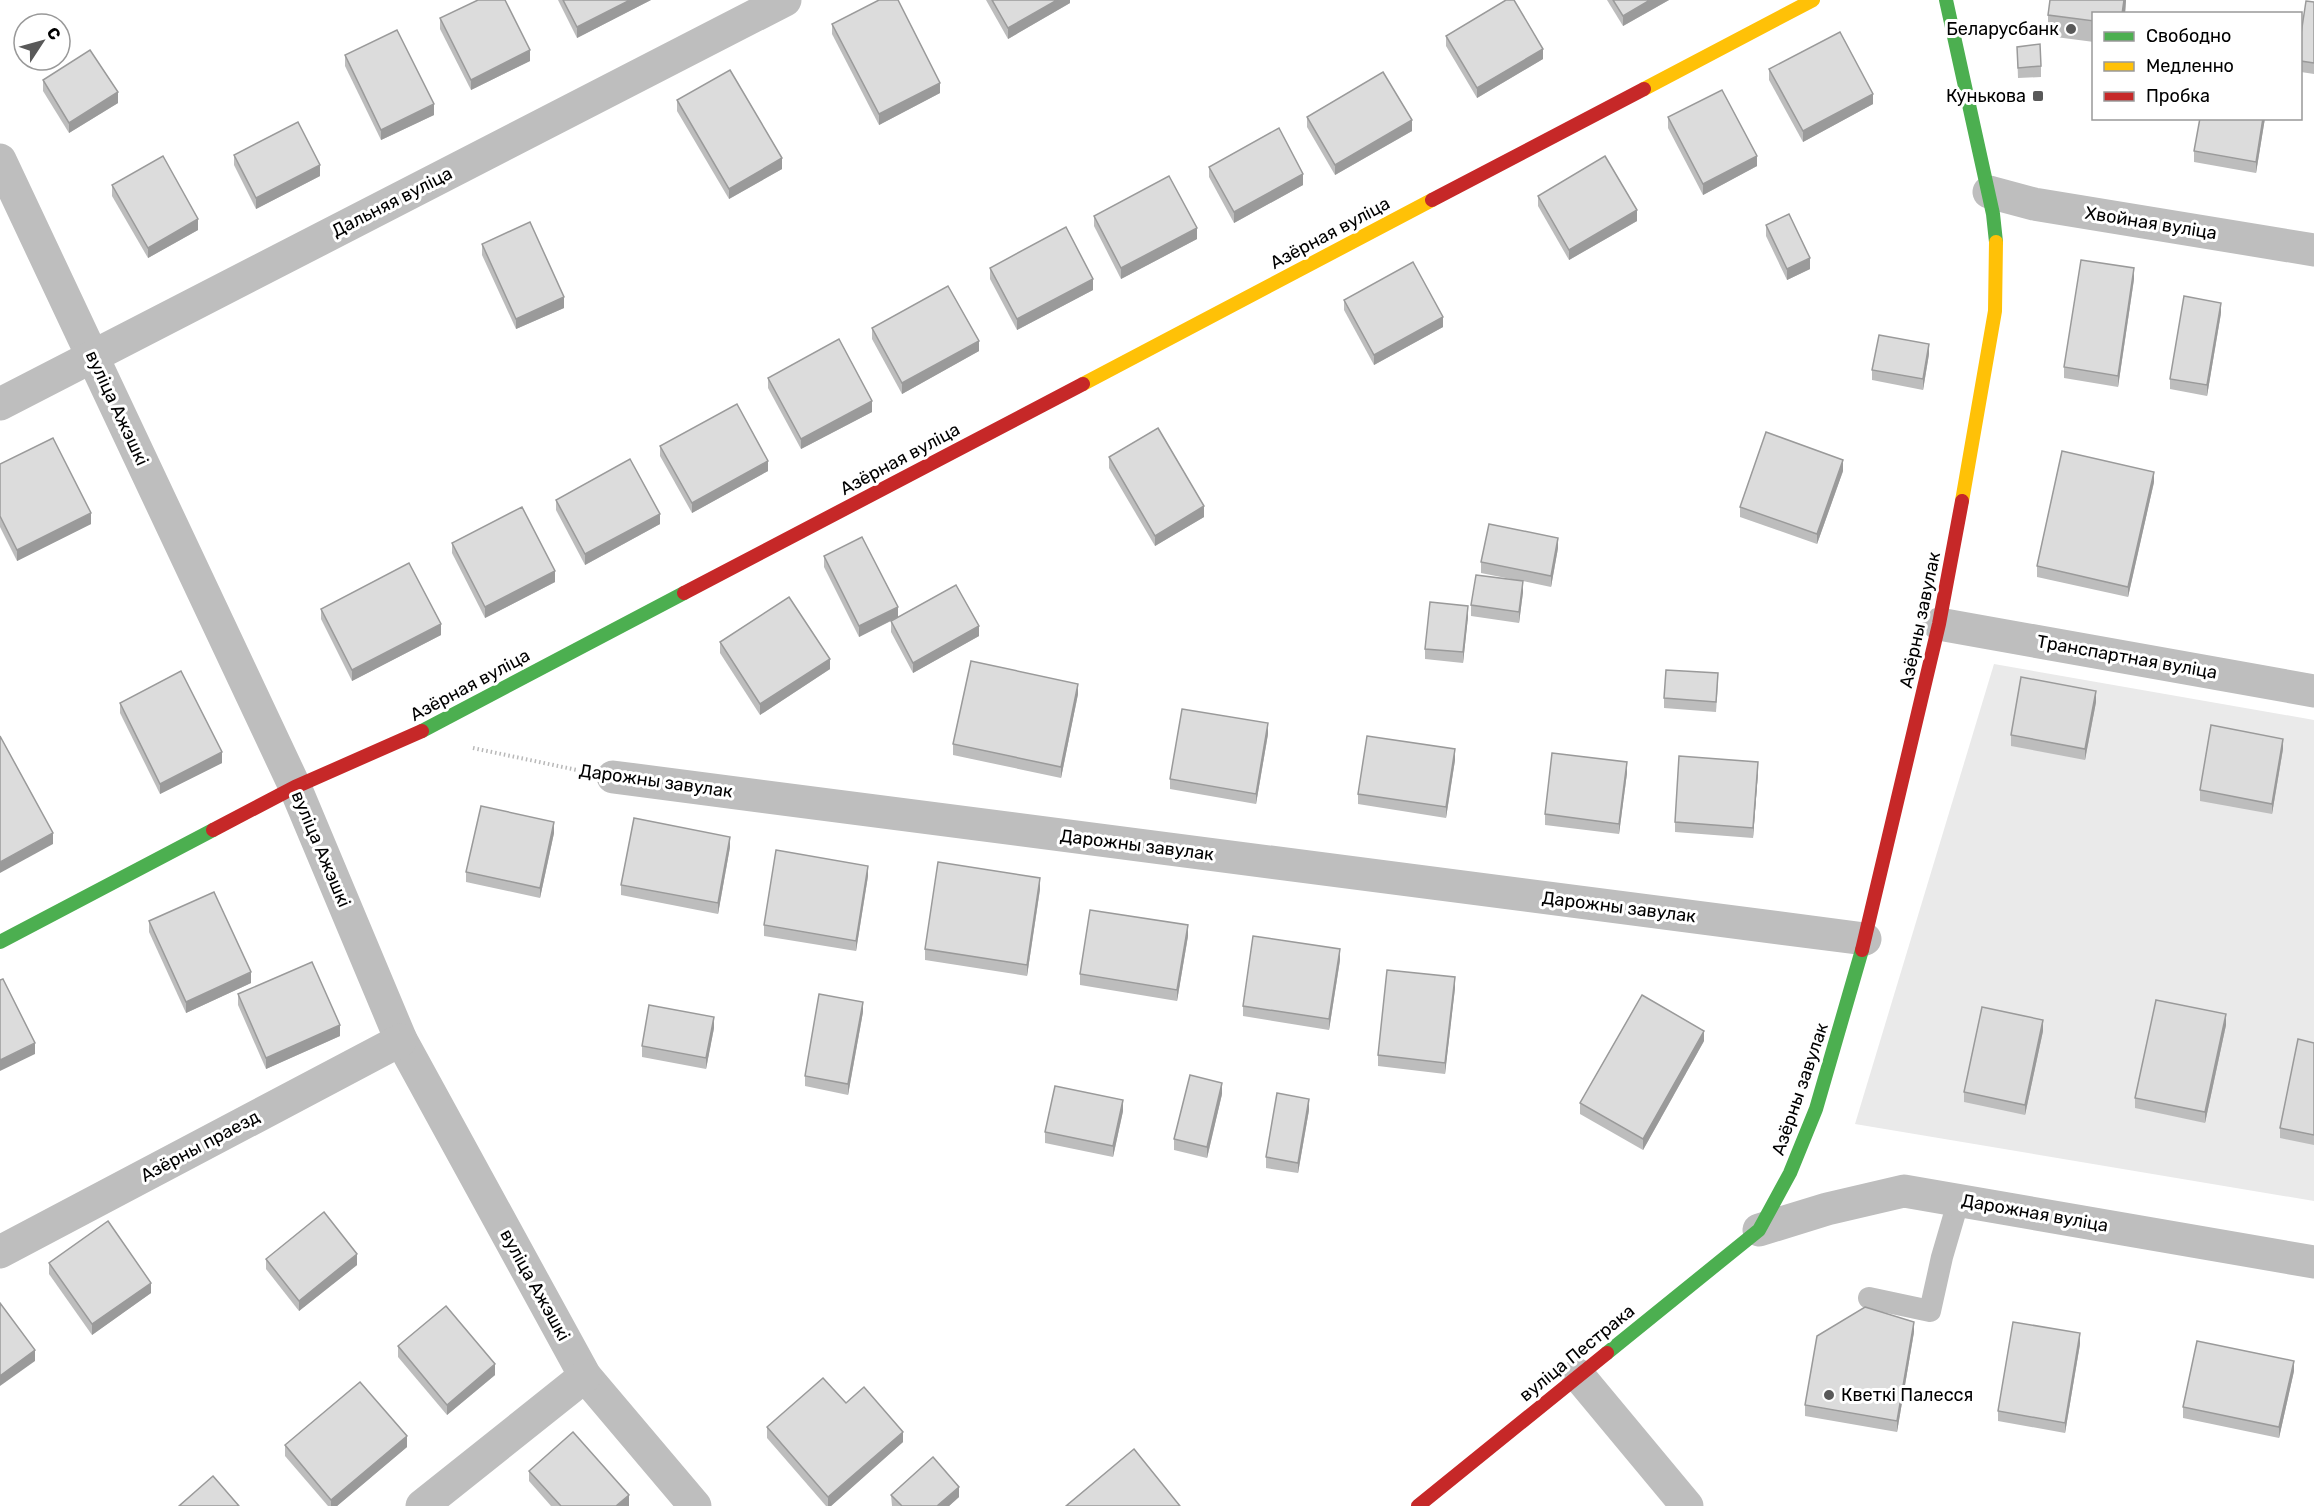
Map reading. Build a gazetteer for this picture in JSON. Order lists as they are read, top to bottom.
{
  "streets": {
    "street": [
      "Дальняя вуліца",
      "Хвойная вуліца",
      "Азёрная вуліца",
      "вуліца Ажэшкі",
      "Азёрны завулак",
      "Транспартная вуліца",
      "Дарожны завулак",
      "Азёрны праезд",
      "Дарожная вуліца",
      "вуліца Пестрака"
    ]
  },
  "crossings": [
    ["Дальняя вуліца", "вуліца Ажэшкі"],
    ["Хвойная вуліца", "Азёрны завулак"],
    ["Азёрная вуліца", "вуліца Ажэшкі"],
    ["вуліца Ажэшкі", "Азёрны праезд"],
    ["Азёрны завулак", "Транспартная вуліца"],
    ["Азёрны завулак", "Дарожны завулак"],
    ["Азёрны завулак", "Дарожная вуліца"],
    ["Азёрны завулак", "вуліца Пестрака"],
    ["Дарожная вуліца", "вуліца Пестрака"]
  ],
  "places": {
    "other": ["Беларусбанк", "Кветкі Палесся"],
    "transit": ["Кунькова"]
  },
  "legend": ["Свободно", "Медленно", "Пробка"],
  "north": "top right"
}
